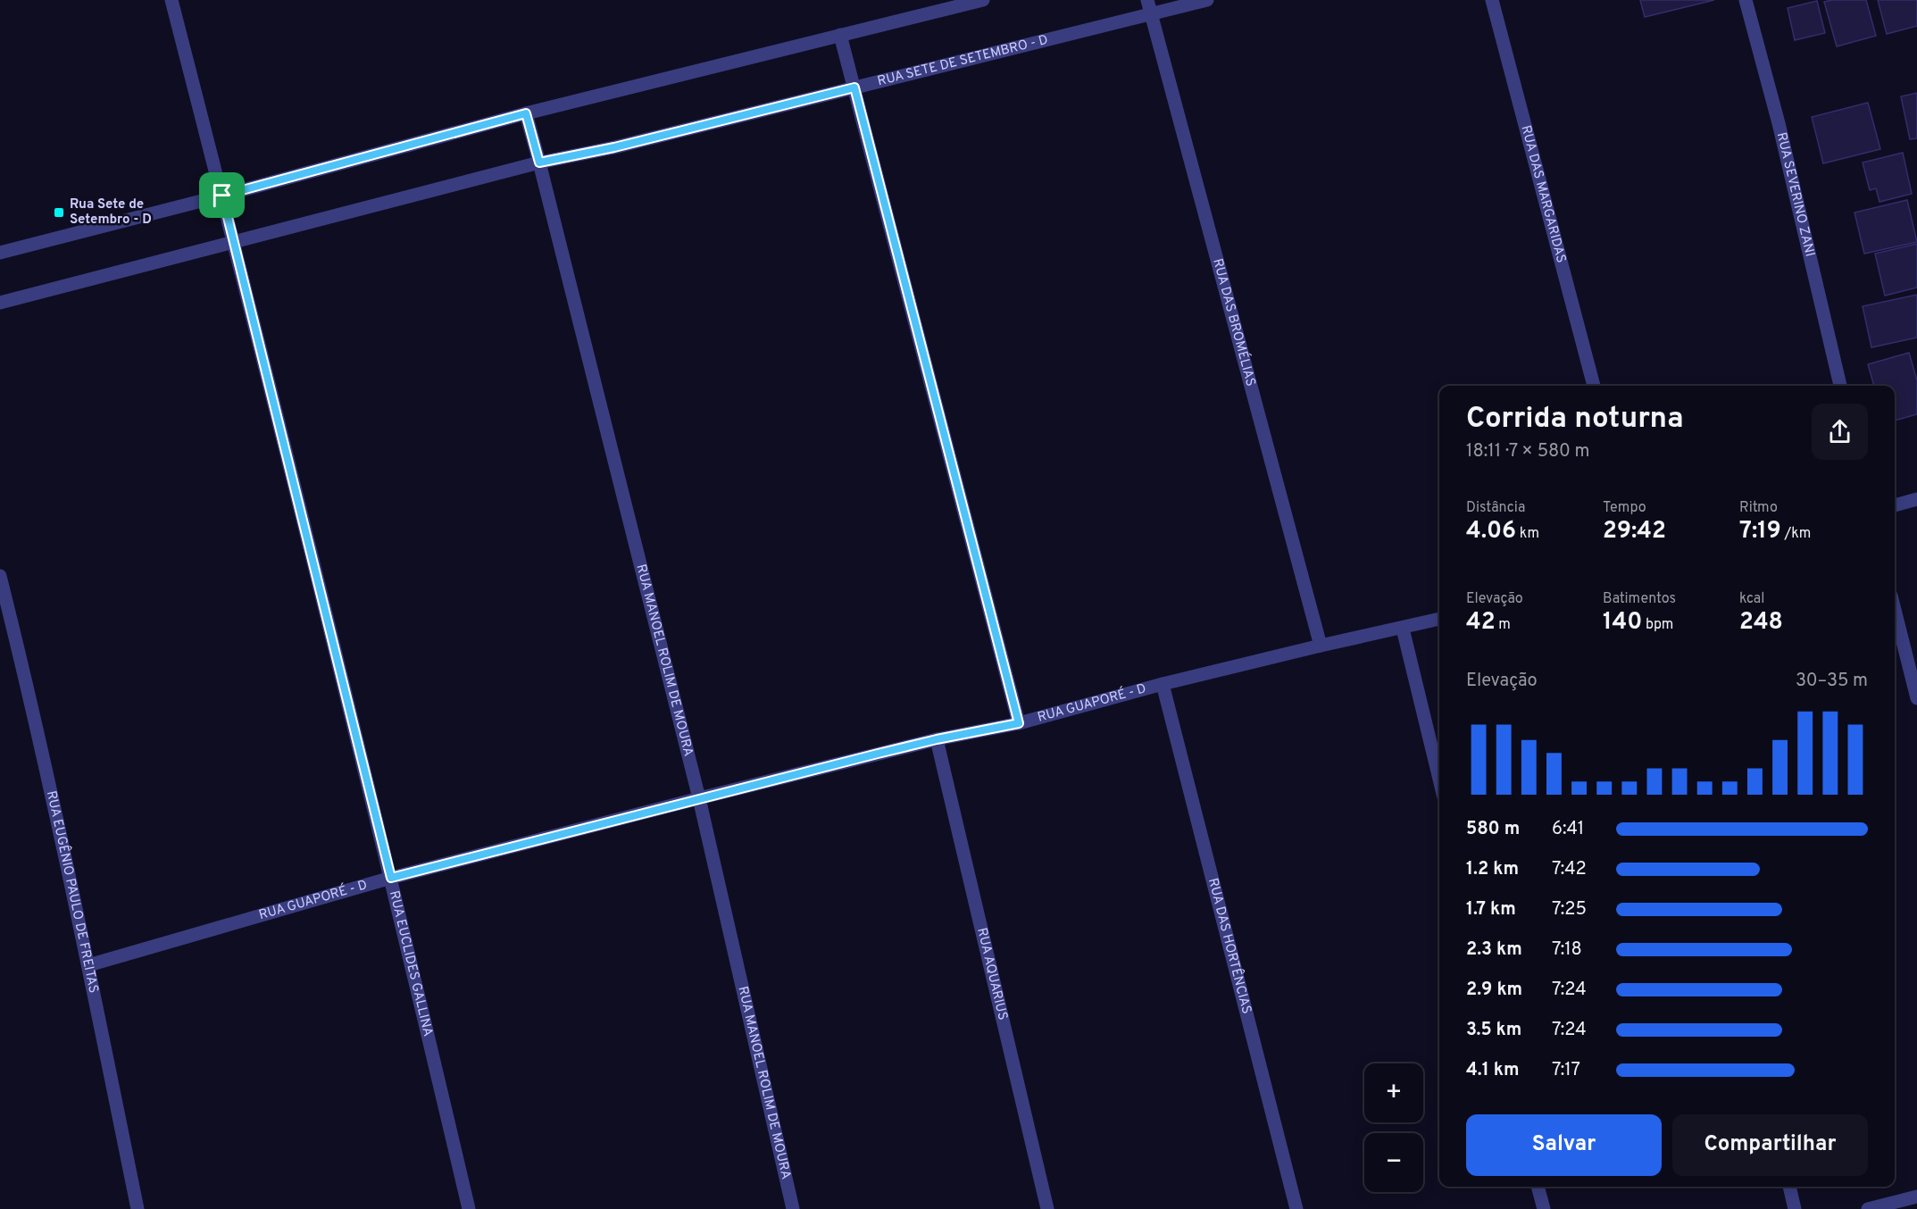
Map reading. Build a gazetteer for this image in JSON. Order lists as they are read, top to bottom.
{
  "streets": {
    "street": [
      "RUA SETE DE SETEMBRO - D",
      "RUA DAS MARGARIDAS",
      "RUA SEVERINO ZANI",
      "RUA DAS BROMÉLIAS",
      "RUA MANOEL ROLIM DE MOURA",
      "RUA GUAPORÉ - D",
      "RUA EUGÊNIO PAULO DE FREITAS",
      "RUA DAS HORTÊNCIAS",
      "RUA EUCLIDES GALLINA",
      "RUA AQUARIUS"
    ]
  },
  "crossings": [
    ["RUA SETE DE SETEMBRO - D", "RUA DAS BROMÉLIAS"],
    ["RUA SETE DE SETEMBRO - D", "RUA MANOEL ROLIM DE MOURA"],
    ["RUA SETE DE SETEMBRO - D", "RUA EUCLIDES GALLINA"],
    ["RUA DAS BROMÉLIAS", "RUA GUAPORÉ - D"],
    ["RUA MANOEL ROLIM DE MOURA", "RUA GUAPORÉ - D"],
    ["RUA GUAPORÉ - D", "RUA EUGÊNIO PAULO DE FREITAS"],
    ["RUA GUAPORÉ - D", "RUA DAS HORTÊNCIAS"],
    ["RUA GUAPORÉ - D", "RUA EUCLIDES GALLINA"],
    ["RUA GUAPORÉ - D", "RUA AQUARIUS"]
  ],
  "places": {
    "transit": ["Rua Sete de Setembro - D"]
  },
  "page": {
    "heading": ["Corrida noturna", "18:11 · 7 × 580 m"],
    "stats": [
      ["Distância", "4.06 km"],
      ["Tempo", "29:42"],
      ["Ritmo", "7:19 /km"],
      ["Elevação", "42 m"],
      ["Batimentos", "140 bpm"],
      ["kcal", "248"]
    ],
    "chart": ["Elevação", "30–35 m"],
    "list": [
      {
        "name": "580 m",
        "note": "6:41"
      },
      {
        "name": "1.2 km",
        "note": "7:42"
      },
      {
        "name": "1.7 km",
        "note": "7:25"
      },
      {
        "name": "2.3 km",
        "note": "7:18"
      },
      {
        "name": "2.9 km",
        "note": "7:24"
      },
      {
        "name": "3.5 km",
        "note": "7:24"
      },
      {
        "name": "4.1 km",
        "note": "7:17"
      }
    ],
    "map_buttons": ["+", "−"],
    "buttons": ["Salvar", "Compartilhar"]
  }
}
